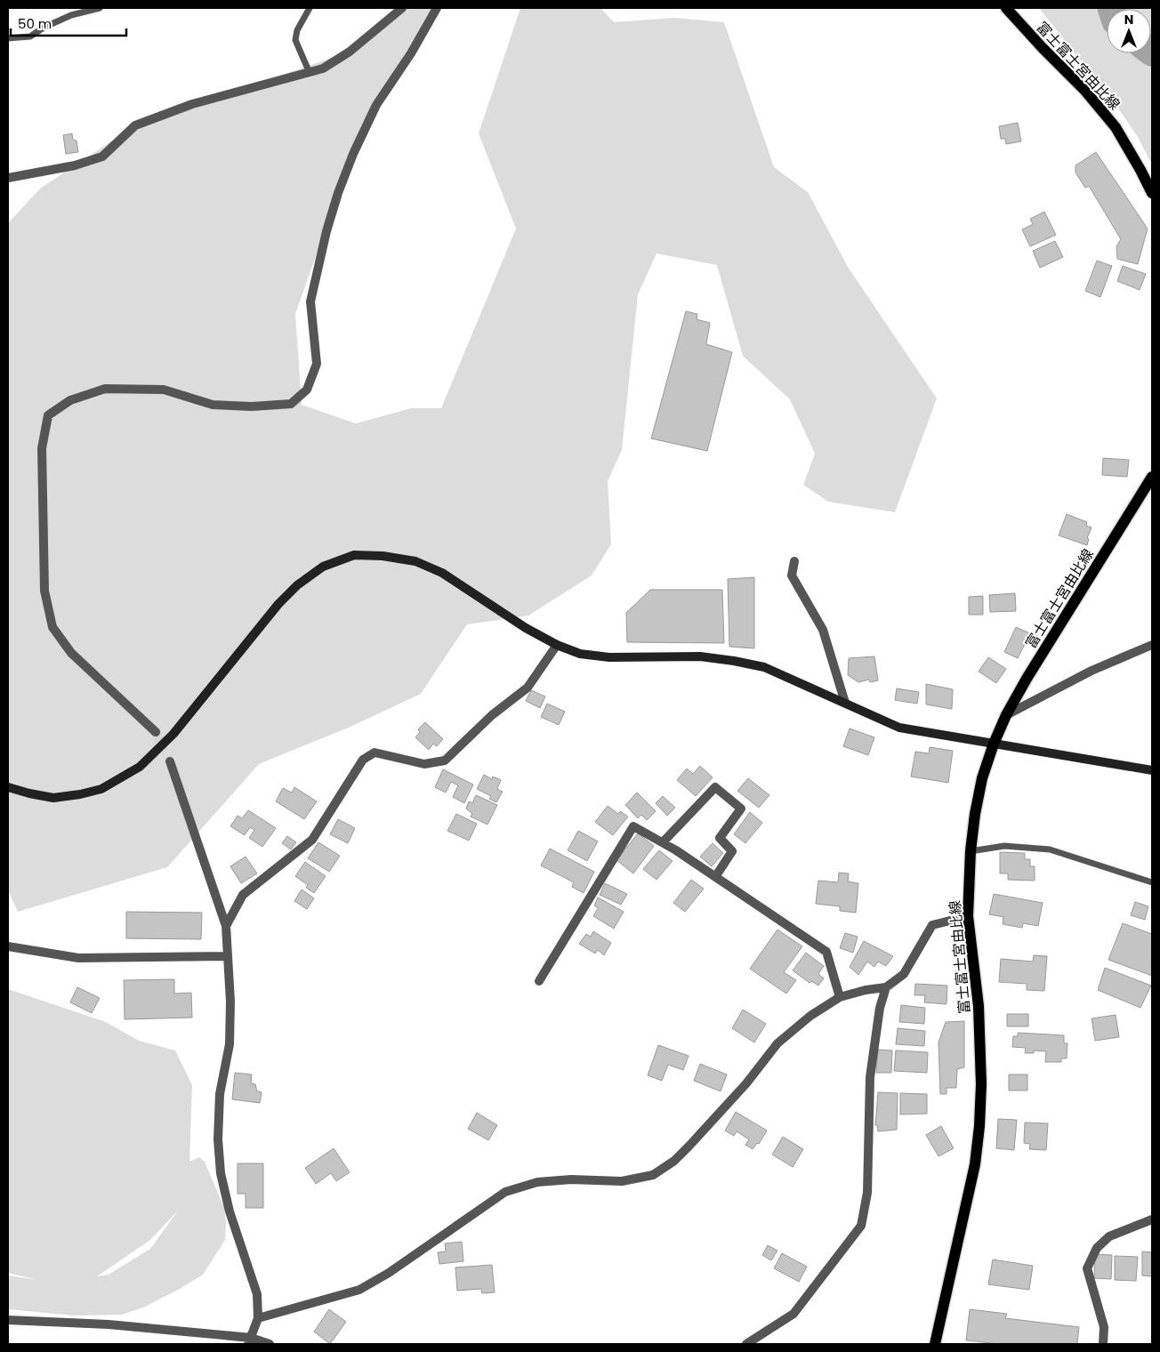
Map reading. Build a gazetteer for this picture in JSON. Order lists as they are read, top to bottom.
{
  "streets": {
    "main road": ["富士富士宮由比線"]
  },
  "scale_bar": "50 m",
  "north": "top"
}
